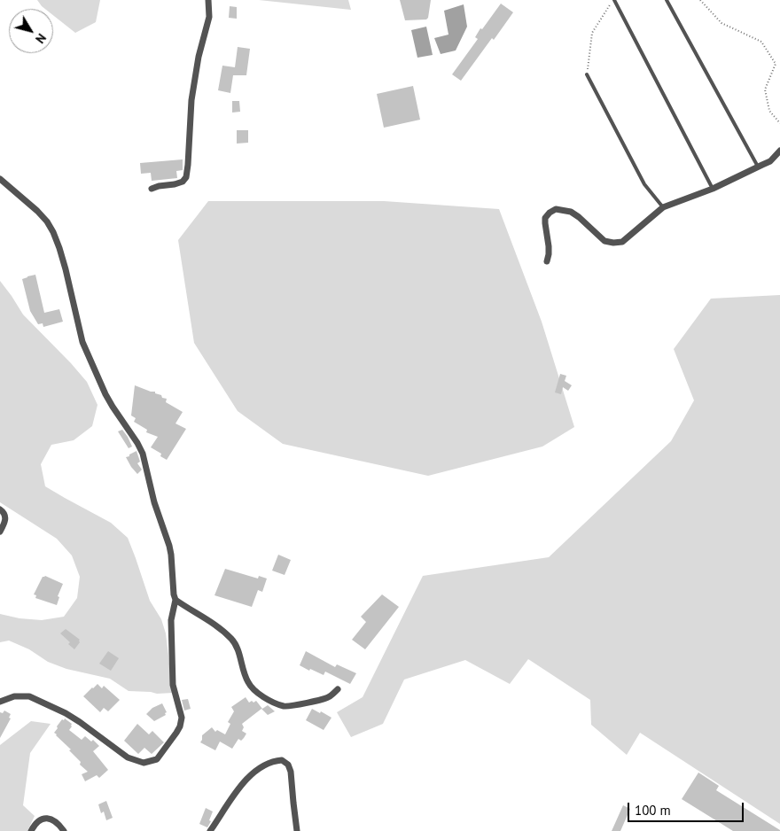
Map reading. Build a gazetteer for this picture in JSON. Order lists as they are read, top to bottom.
{
  "scale_bar": "100 m",
  "north": "bottom right"
}
